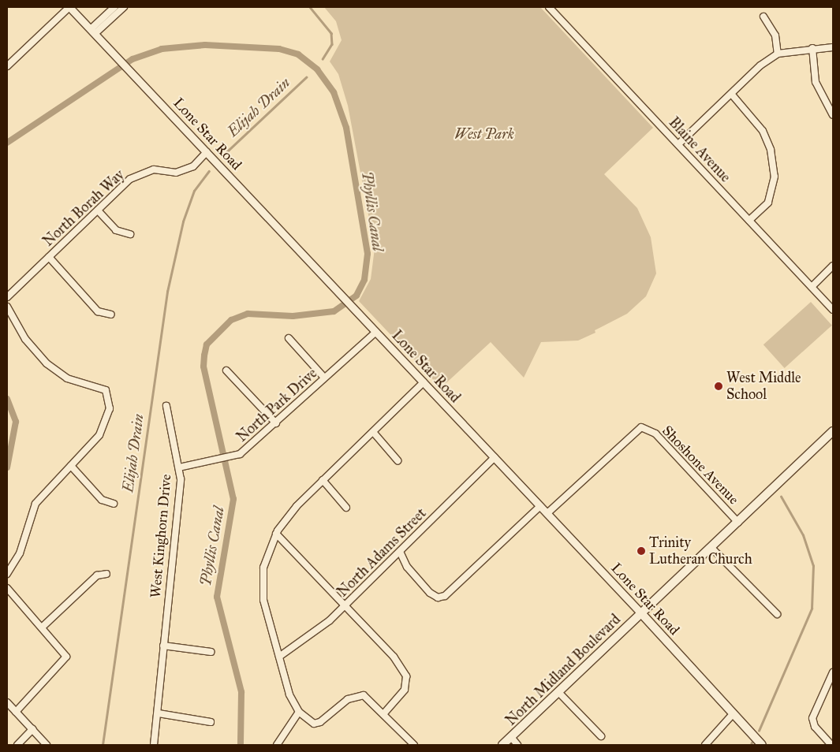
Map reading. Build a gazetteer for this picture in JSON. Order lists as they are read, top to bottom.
{
  "streets": {
    "main road": ["Lone Star Road", "North Midland Boulevard"],
    "street": [
      "Blaine Avenue",
      "North Borah Way",
      "North Park Drive",
      "Shoshone Avenue",
      "West Kinghorn Drive",
      "North Adams Street"
    ]
  },
  "crossings": [
    ["Lone Star Road", "North Borah Way"],
    ["Lone Star Road", "North Park Drive"],
    ["Lone Star Road", "Shoshone Avenue"],
    ["Lone Star Road", "North Adams Street"],
    ["Lone Star Road", "North Midland Boulevard"],
    ["North Park Drive", "West Kinghorn Drive"],
    ["Shoshone Avenue", "North Midland Boulevard"]
  ],
  "water": ["Elijah Drain", "Phyllis Canal"],
  "parks": ["West Park"],
  "places": ["West Middle School", "Trinity Lutheran Church"]
}
